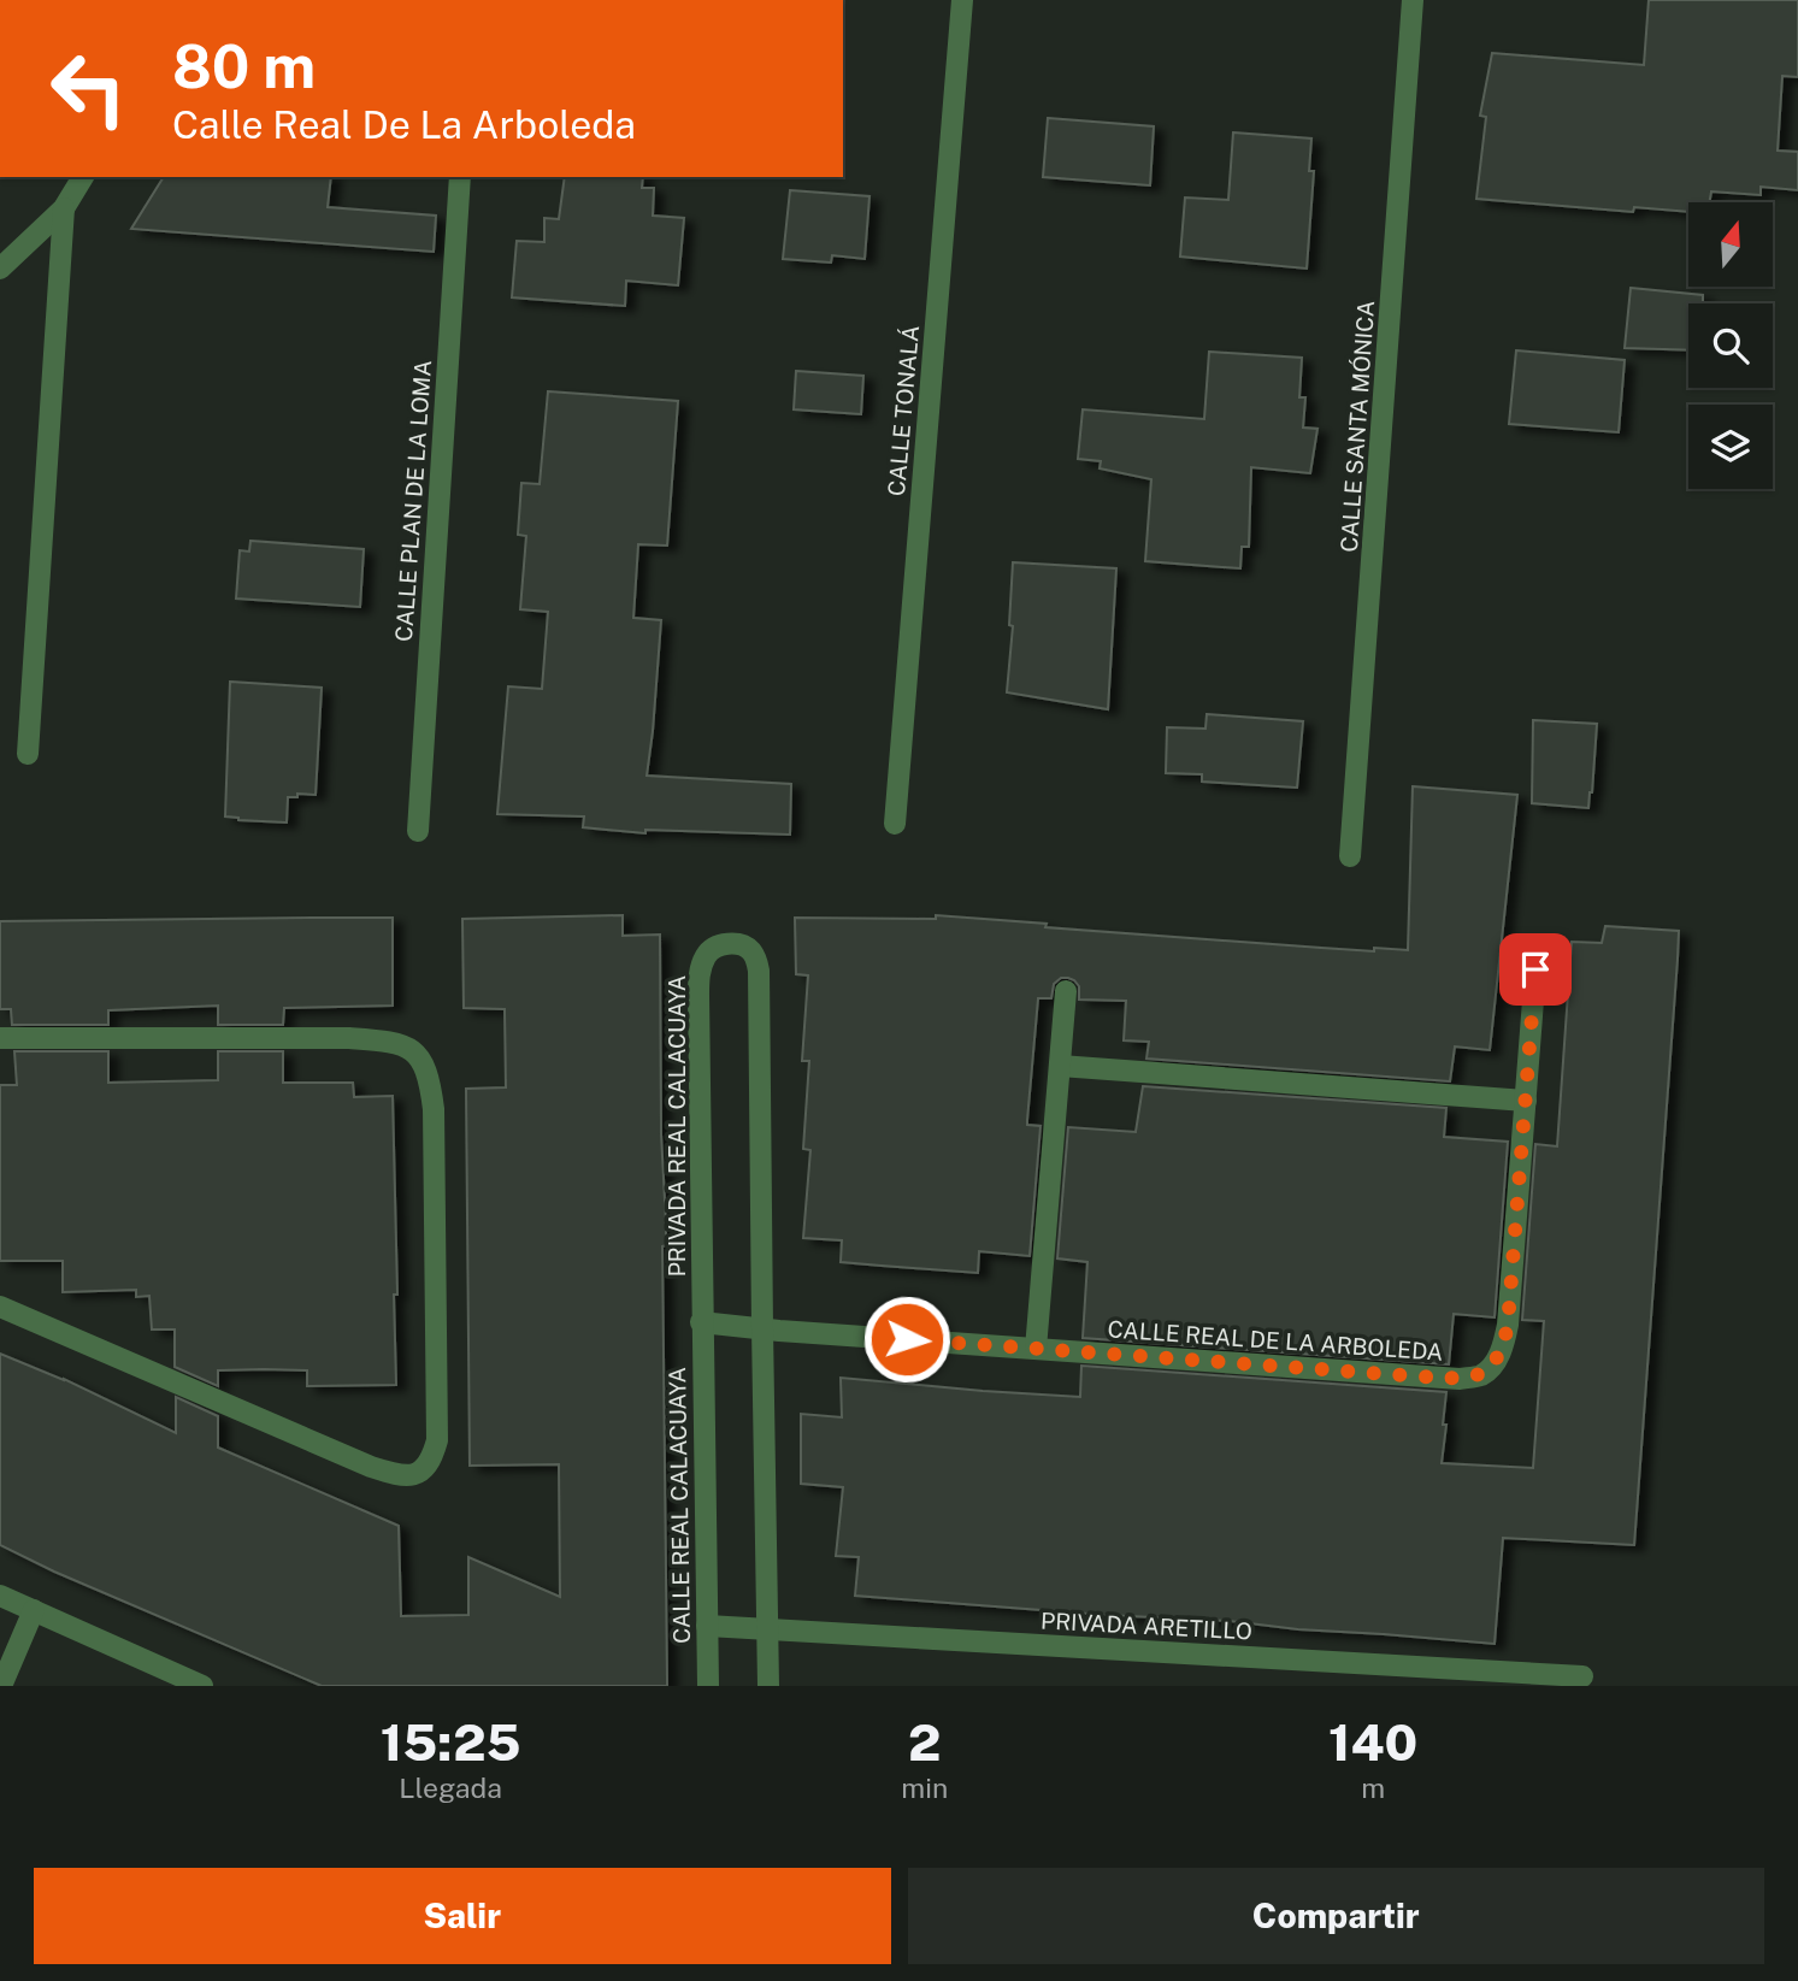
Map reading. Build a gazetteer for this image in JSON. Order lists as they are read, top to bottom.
{
  "streets": {
    "street": [
      "CALLE TONALÁ",
      "CALLE SANTA MÓNICA",
      "CALLE PLAN DE LA LOMA",
      "PRIVADA REAL CALACUAYA",
      "CALLE REAL DE LA ARBOLEDA",
      "CALLE REAL CALACUAYA",
      "PRIVADA ARETILLO"
    ]
  },
  "crossings": [
    ["PRIVADA REAL CALACUAYA", "CALLE REAL DE LA ARBOLEDA"],
    ["PRIVADA REAL CALACUAYA", "CALLE REAL CALACUAYA"],
    ["CALLE REAL DE LA ARBOLEDA", "CALLE REAL CALACUAYA"],
    ["CALLE REAL CALACUAYA", "PRIVADA ARETILLO"]
  ],
  "north": "top",
  "page": {
    "turn": ["80 m", "Calle Real De La Arboleda"],
    "eta": [
      "15:25",
      "Llegada",
      "2",
      "min",
      "140",
      "m"
    ],
    "buttons": ["Salir", "Compartir"]
  }
}
